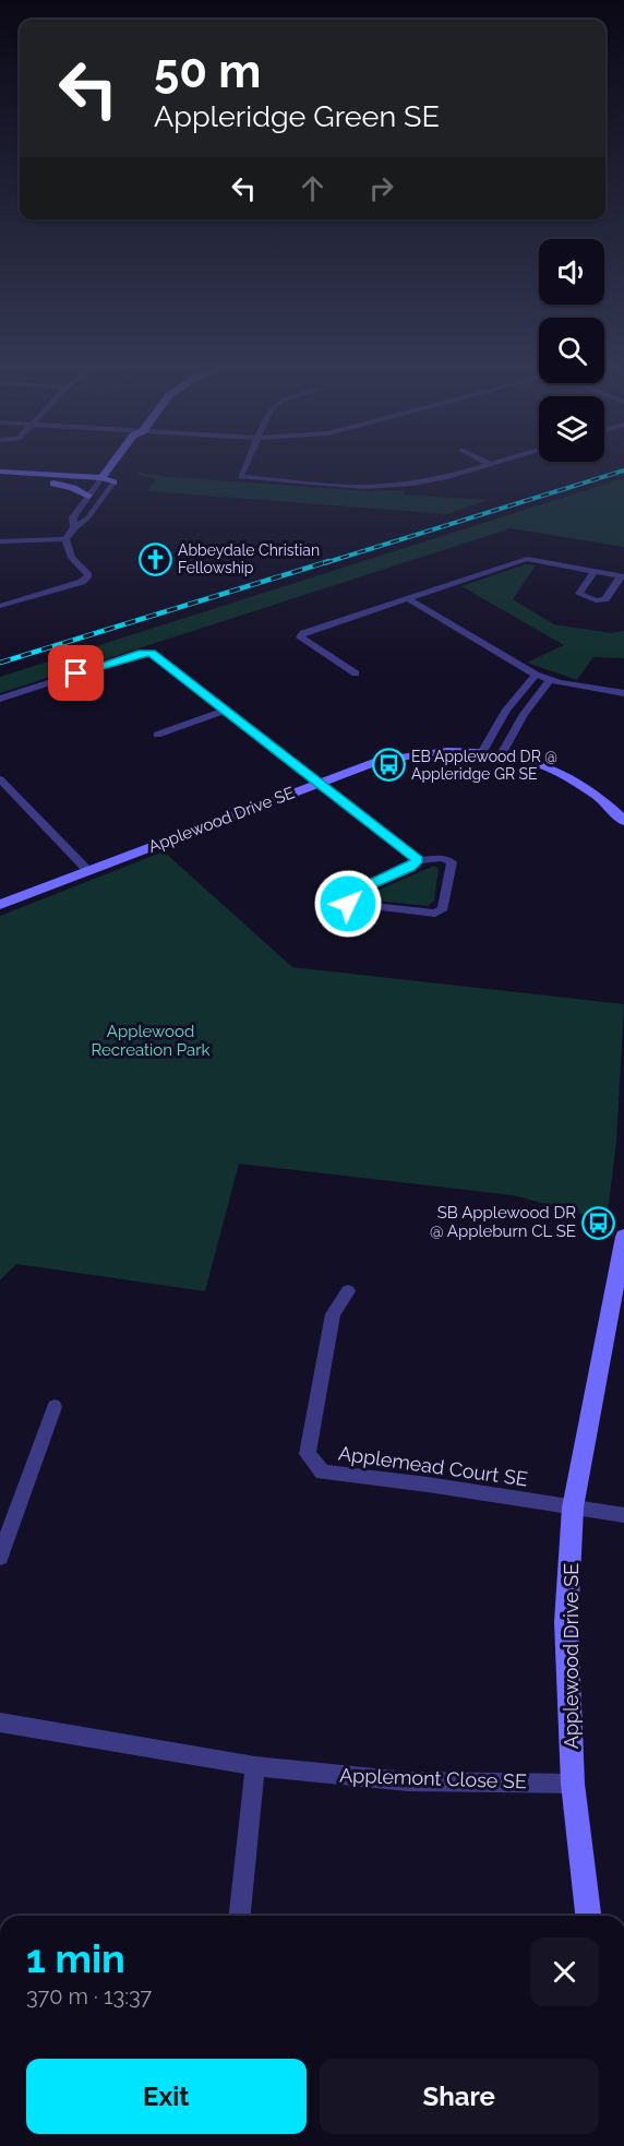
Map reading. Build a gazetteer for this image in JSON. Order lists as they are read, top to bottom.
{
  "streets": {
    "street": ["Applewood Drive SE", "Applemead Court SE", "Applemont Close SE"]
  },
  "crossings": [
    ["Applewood Drive SE", "Applemead Court SE"],
    ["Applewood Drive SE", "Applemont Close SE"]
  ],
  "parks": ["Applewood Recreation Park"],
  "places": {
    "church": ["Abbeydale Christian Fellowship"],
    "bus stop": ["EB Applewood DR @ Appleridge GR SE", "SB Applewood DR @ Appleburn CL SE"]
  },
  "page": {
    "turn": ["50 m", "Appleridge Green SE"],
    "heading": ["1 min", "370 m · 13:37"],
    "buttons": ["Exit", "Share"]
  }
}
